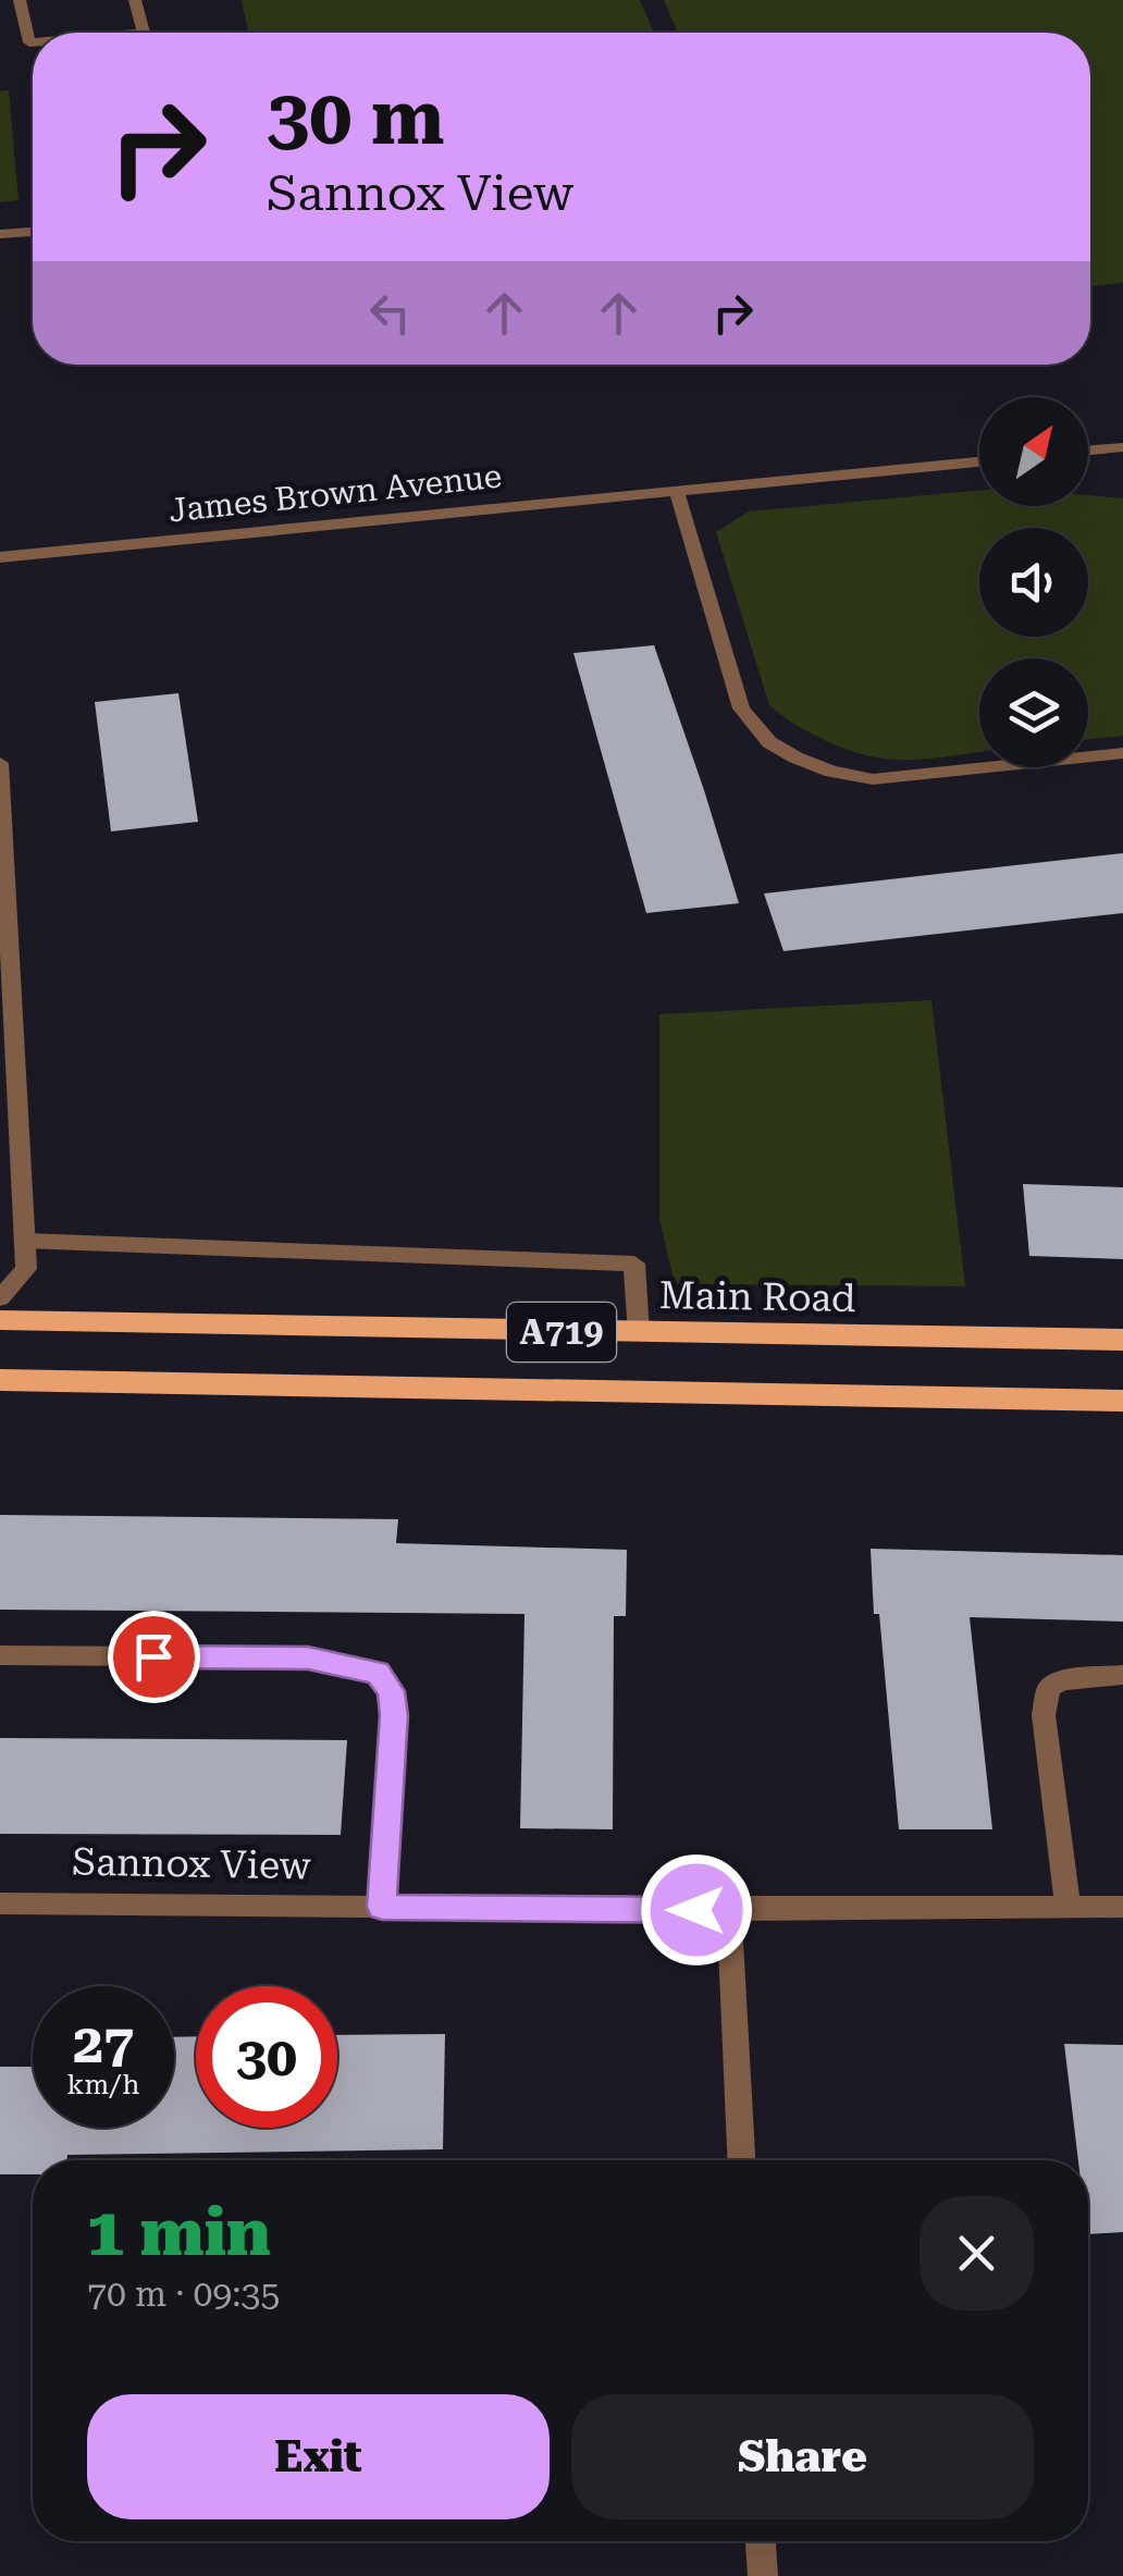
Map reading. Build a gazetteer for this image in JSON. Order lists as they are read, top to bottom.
{
  "streets": {
    "main road": ["Main Road", "A719"],
    "street": ["James Brown Avenue", "Sannox View"]
  },
  "north": "top right",
  "page": {
    "turn": ["30 m", "Sannox View"],
    "speed": "27 km/h",
    "limit": "30",
    "heading": ["1 min", "70 m · 09:35"],
    "buttons": ["Exit", "Share"]
  }
}
